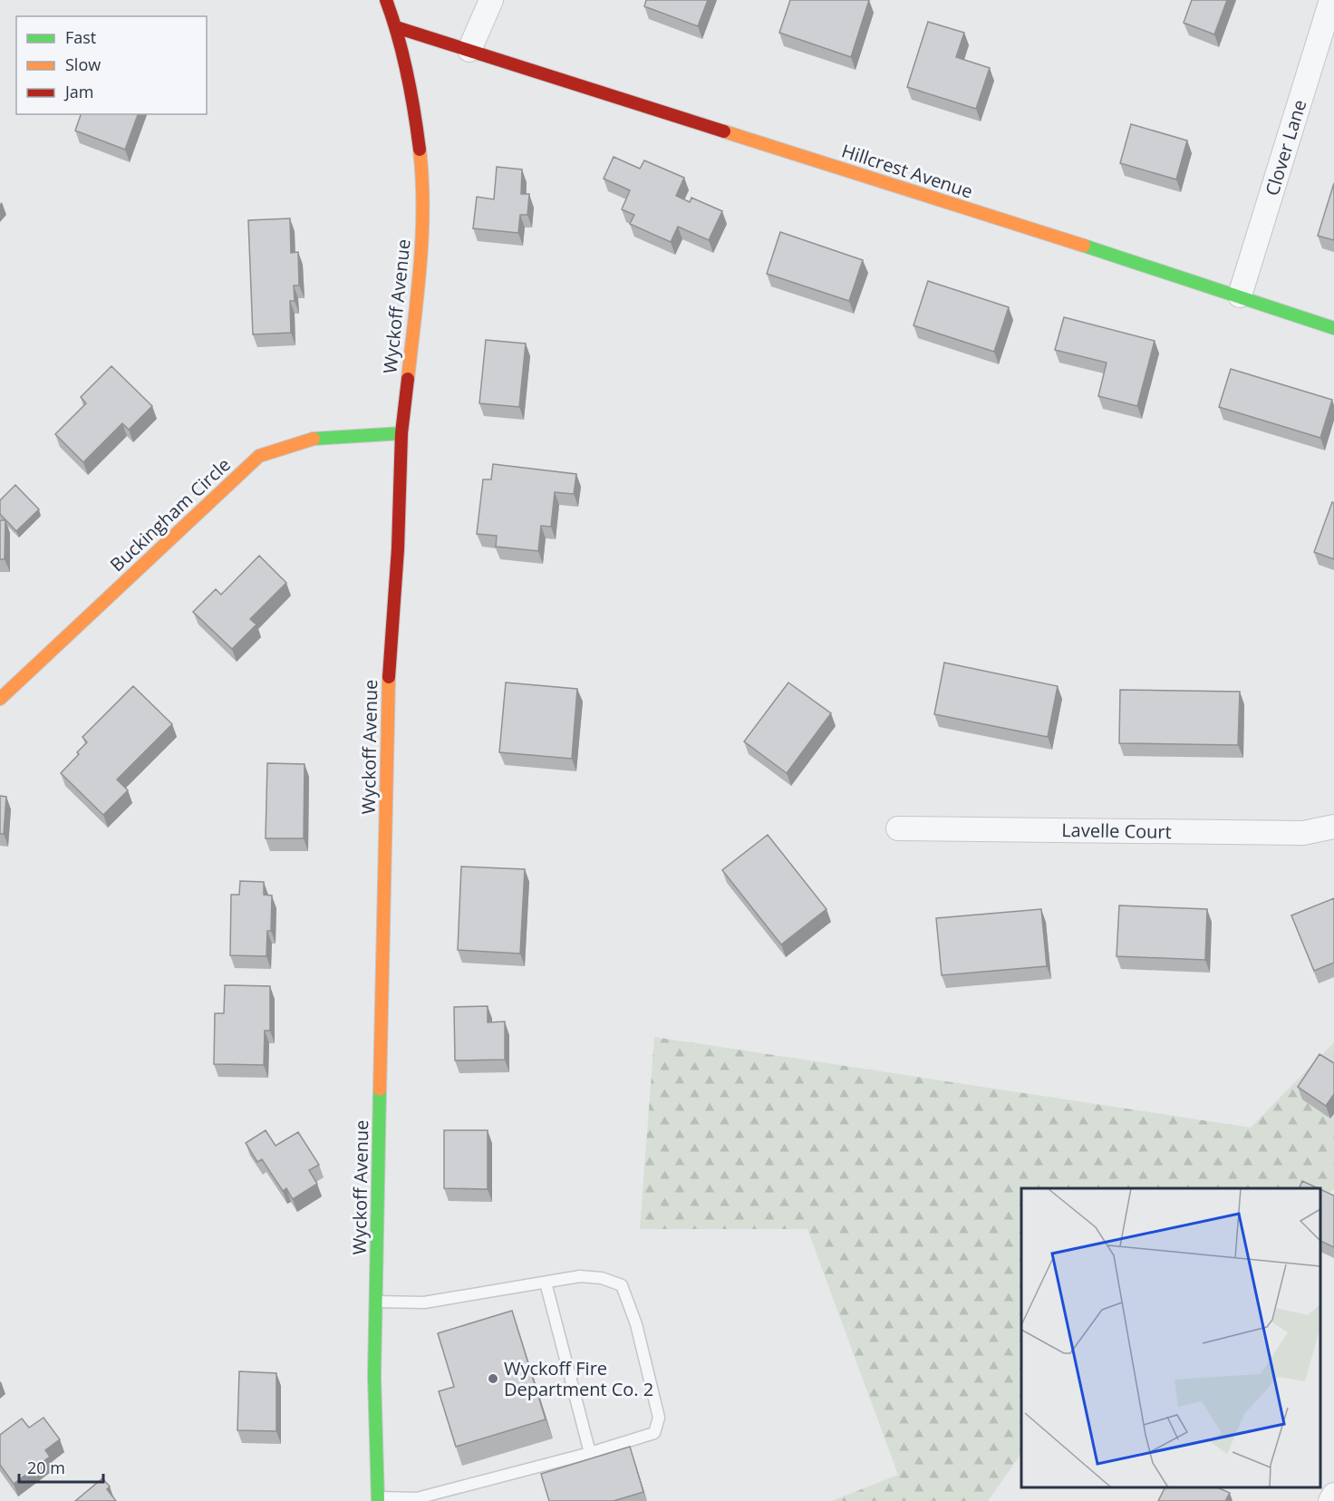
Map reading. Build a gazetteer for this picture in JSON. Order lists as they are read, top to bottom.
{
  "streets": {
    "main road": ["Hillcrest Avenue", "Wyckoff Avenue", "Buckingham Circle"],
    "street": ["Clover Lane", "Lavelle Court"]
  },
  "crossings": [
    ["Clover Lane", "Hillcrest Avenue"],
    ["Hillcrest Avenue", "Wyckoff Avenue"],
    ["Wyckoff Avenue", "Buckingham Circle"]
  ],
  "places": ["Wyckoff Fire Department Co. 2"],
  "legend": ["Fast", "Slow", "Jam"],
  "scale_bar": "20 m"
}
